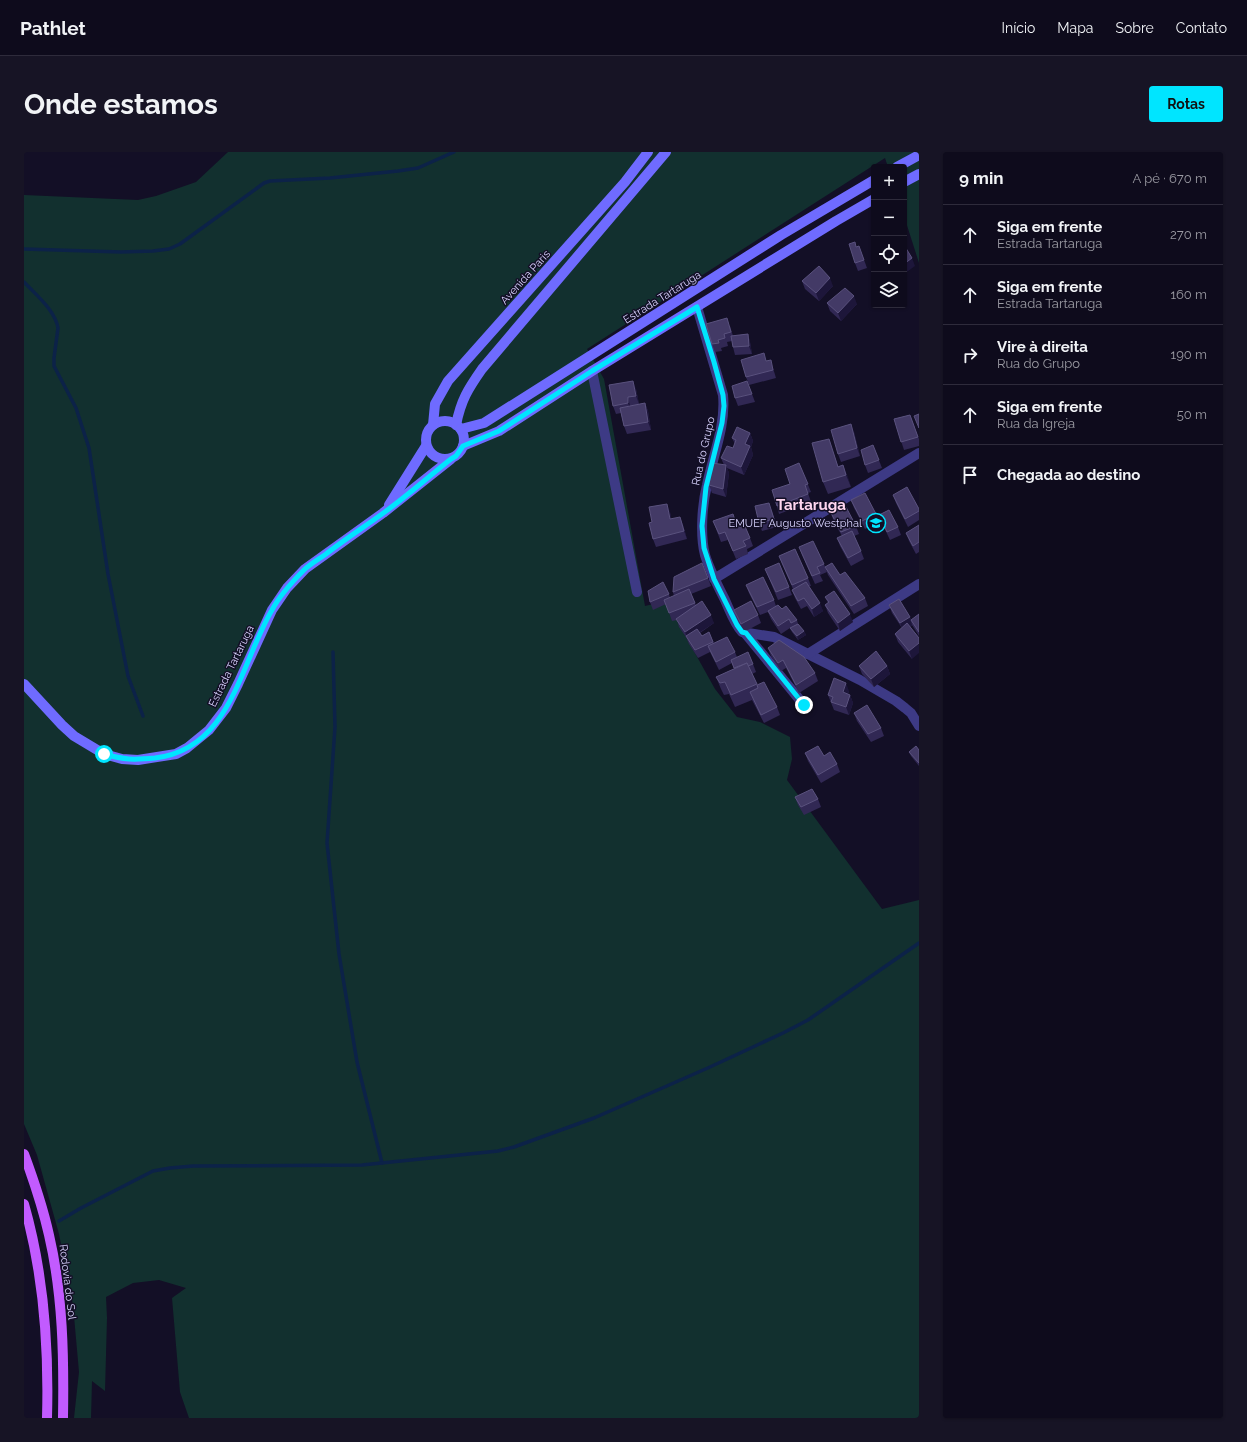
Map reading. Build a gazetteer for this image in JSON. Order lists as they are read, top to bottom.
{
  "streets": {
    "main road": ["Rodovia do Sol"],
    "street": ["Avenida Paris", "Estrada Tartaruga", "Rua do Grupo"]
  },
  "crossings": [
    ["Avenida Paris", "Estrada Tartaruga"]
  ],
  "districts": ["Tartaruga"],
  "places": {
    "school or university": ["EMUEF Augusto Westphal"]
  },
  "page": {
    "header": "Pathlet",
    "nav": [
      "Início",
      "Mapa",
      "Sobre",
      "Contato"
    ],
    "buttons": "Rotas",
    "title": "Onde estamos",
    "heading": ["9 min", "A pé · 670 m"],
    "map_buttons": ["+", "−"],
    "list": [
      ["Siga em frente", "Estrada Tartaruga", "270 m"],
      ["Siga em frente", "Estrada Tartaruga", "160 m"],
      ["Vire à direita", "Rua do Grupo", "190 m"],
      ["Siga em frente", "Rua da Igreja", "50 m"],
      "Chegada ao destino"
    ]
  }
}
